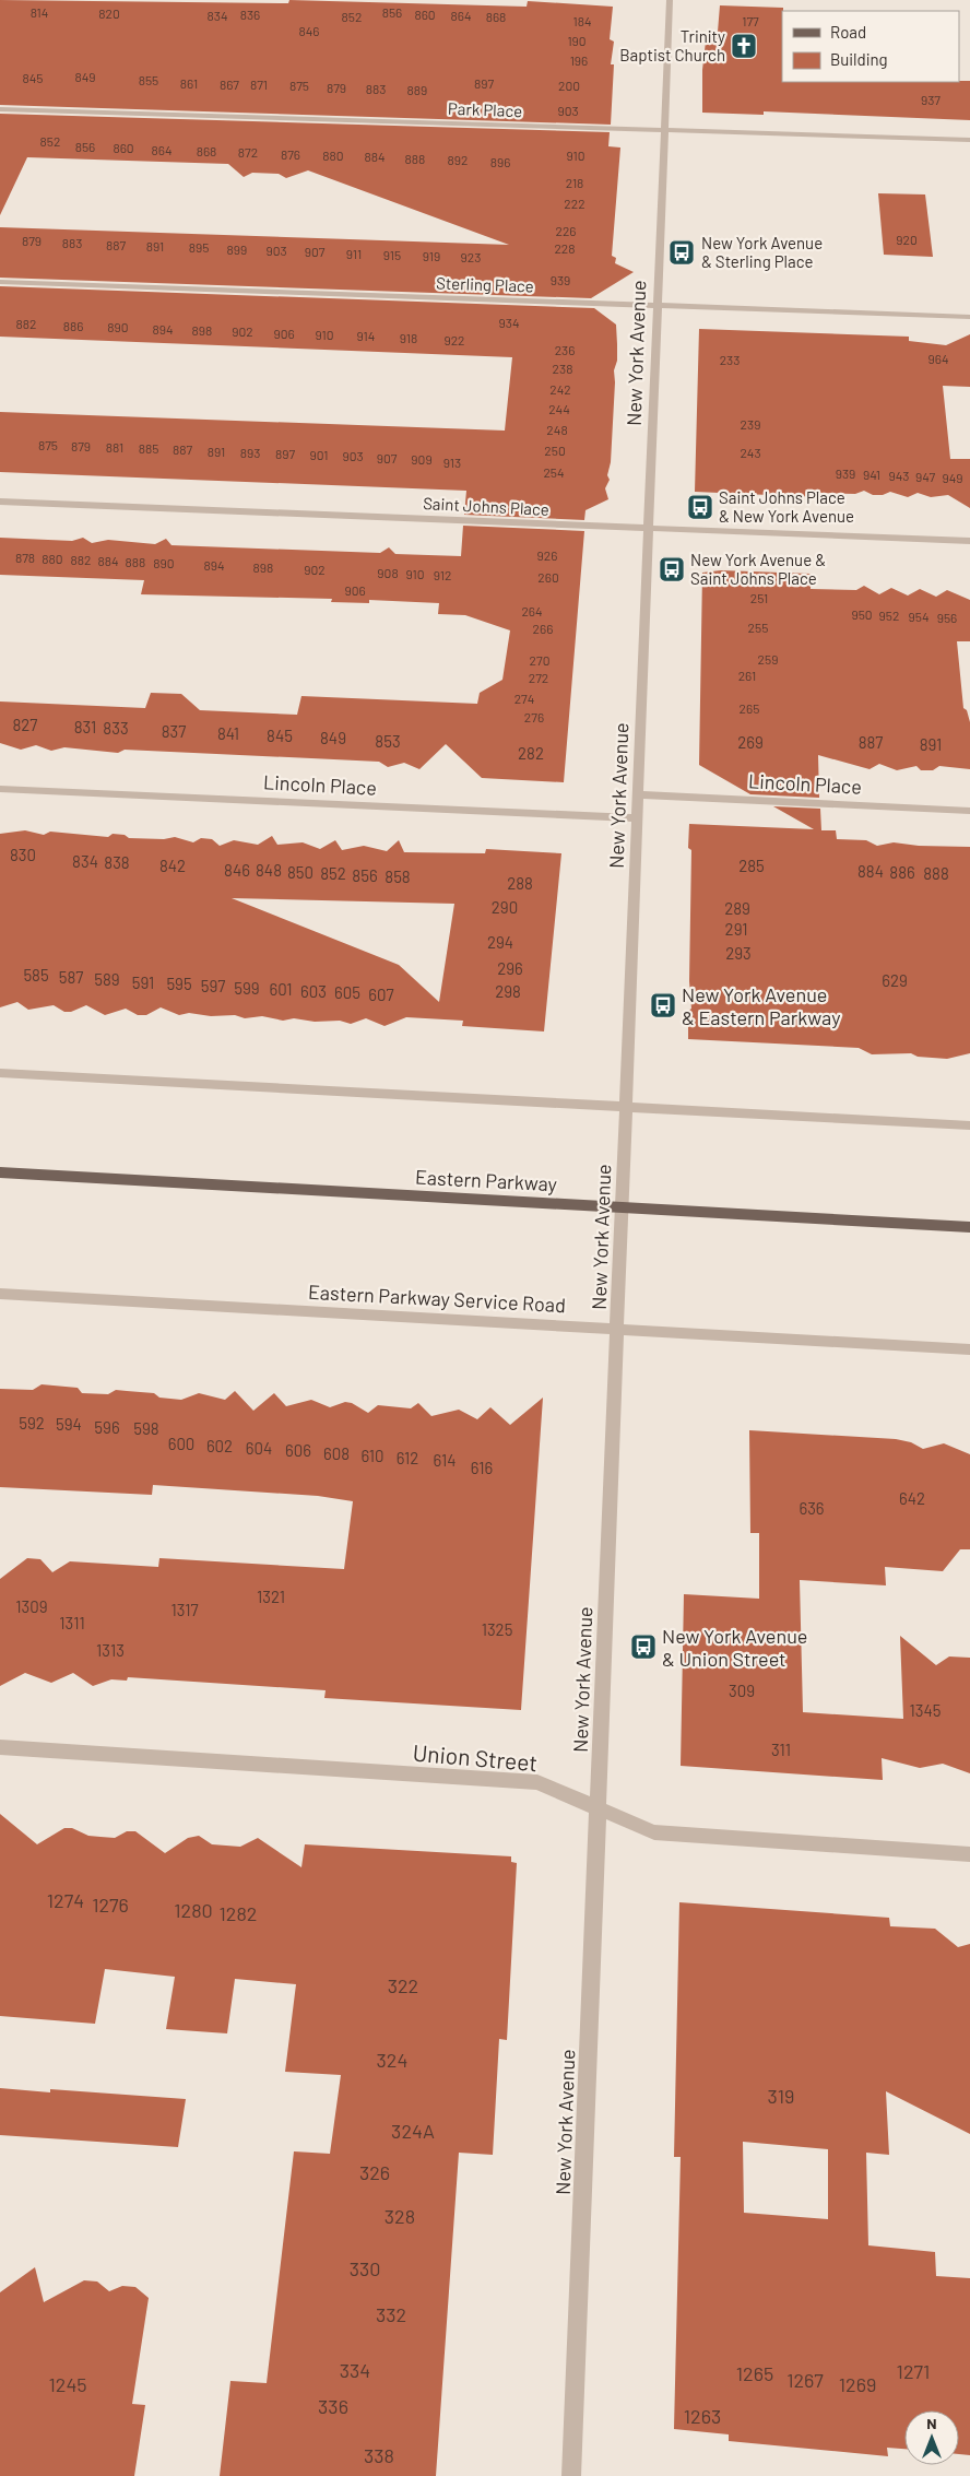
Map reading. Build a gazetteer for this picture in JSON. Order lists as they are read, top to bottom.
{
  "streets": {
    "main road": ["Eastern Parkway"],
    "street": [
      "Park Place",
      "Sterling Place",
      "New York Avenue",
      "Saint Johns Place",
      "Lincoln Place",
      "Eastern Parkway Service Road",
      "Union Street"
    ]
  },
  "crossings": [
    ["Park Place", "New York Avenue"],
    ["Sterling Place", "New York Avenue"],
    ["New York Avenue", "Saint Johns Place"],
    ["New York Avenue", "Lincoln Place"],
    ["New York Avenue", "Eastern Parkway"],
    ["New York Avenue", "Eastern Parkway Service Road"],
    ["New York Avenue", "Union Street"]
  ],
  "places": {
    "church": ["Trinity Baptist Church"],
    "bus stop": [
      "New York Avenue & Sterling Place",
      "Saint Johns Place & New York Avenue",
      "New York Avenue & Saint Johns Place",
      "New York Avenue & Eastern Parkway",
      "New York Avenue & Union Street"
    ]
  },
  "house_numbers": [
    "814",
    "856",
    "820",
    "836",
    "860",
    "834",
    "864",
    "852",
    "868",
    "184",
    "177",
    "846",
    "190",
    "196",
    "849",
    "845",
    "855",
    "861",
    "897",
    "867",
    "871",
    "875",
    "200",
    "879",
    "883",
    "889",
    "937",
    "903",
    "852",
    "856",
    "860",
    "864",
    "868",
    "872",
    "876",
    "880",
    "910",
    "884",
    "888",
    "892",
    "896",
    "218",
    "222",
    "226",
    "920",
    "879",
    "883",
    "887",
    "891",
    "895",
    "228",
    "899",
    "903",
    "907",
    "911",
    "915",
    "919",
    "923",
    "939",
    "934",
    "882",
    "886",
    "890",
    "894",
    "898",
    "902",
    "906",
    "910",
    "914",
    "918",
    "922",
    "236",
    "964",
    "233",
    "238",
    "242",
    "244",
    "239",
    "248",
    "875",
    "879",
    "881",
    "885",
    "887",
    "250",
    "891",
    "893",
    "243",
    "897",
    "901",
    "903",
    "907",
    "909",
    "913",
    "254",
    "939",
    "941",
    "943",
    "947",
    "949",
    "926",
    "878",
    "880",
    "882",
    "884",
    "888",
    "890",
    "894",
    "898",
    "902",
    "908",
    "910",
    "912",
    "260",
    "906",
    "251",
    "264",
    "950",
    "952",
    "954",
    "956",
    "255",
    "266",
    "259",
    "270",
    "261",
    "272",
    "274",
    "265",
    "276",
    "827",
    "831",
    "833",
    "837",
    "841",
    "845",
    "849",
    "853",
    "269",
    "887",
    "891",
    "282",
    "830",
    "834",
    "838",
    "842",
    "285",
    "846",
    "848",
    "884",
    "850",
    "886",
    "852",
    "888",
    "856",
    "858",
    "288",
    "290",
    "289",
    "291",
    "294",
    "293",
    "296",
    "585",
    "587",
    "589",
    "629",
    "591",
    "595",
    "597",
    "599",
    "601",
    "603",
    "298",
    "605",
    "607",
    "592",
    "594",
    "596",
    "598",
    "600",
    "602",
    "604",
    "606",
    "608",
    "610",
    "612",
    "614",
    "616",
    "642",
    "636",
    "1321",
    "1309",
    "1317",
    "1311",
    "1325",
    "1313",
    "309",
    "1345",
    "311",
    "1274",
    "1276",
    "1280",
    "1282",
    "322",
    "324",
    "319",
    "324A",
    "326",
    "328",
    "330",
    "332",
    "334",
    "1271",
    "1265",
    "1267",
    "1245",
    "1269",
    "336",
    "1263",
    "338"
  ],
  "legend": ["Road", "Building"],
  "north": "top"
}
